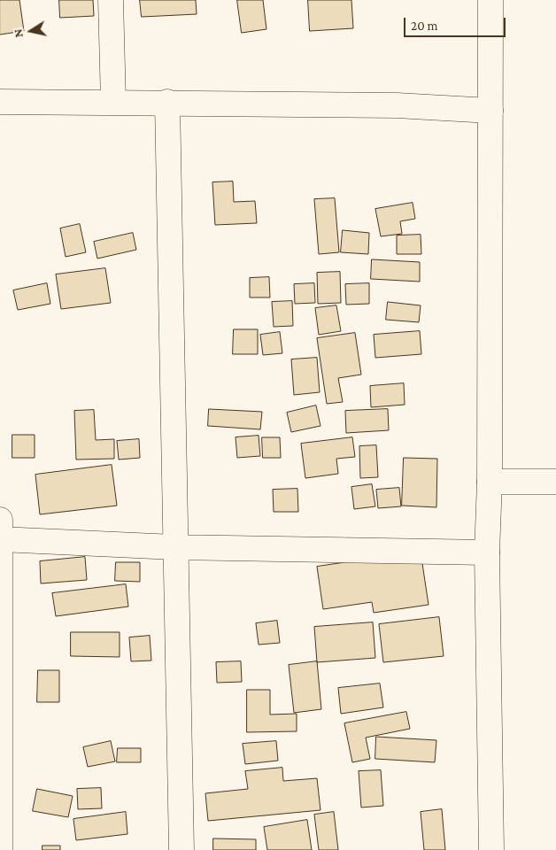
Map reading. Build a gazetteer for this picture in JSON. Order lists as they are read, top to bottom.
{
  "scale_bar": "20 m",
  "north": "left"
}
